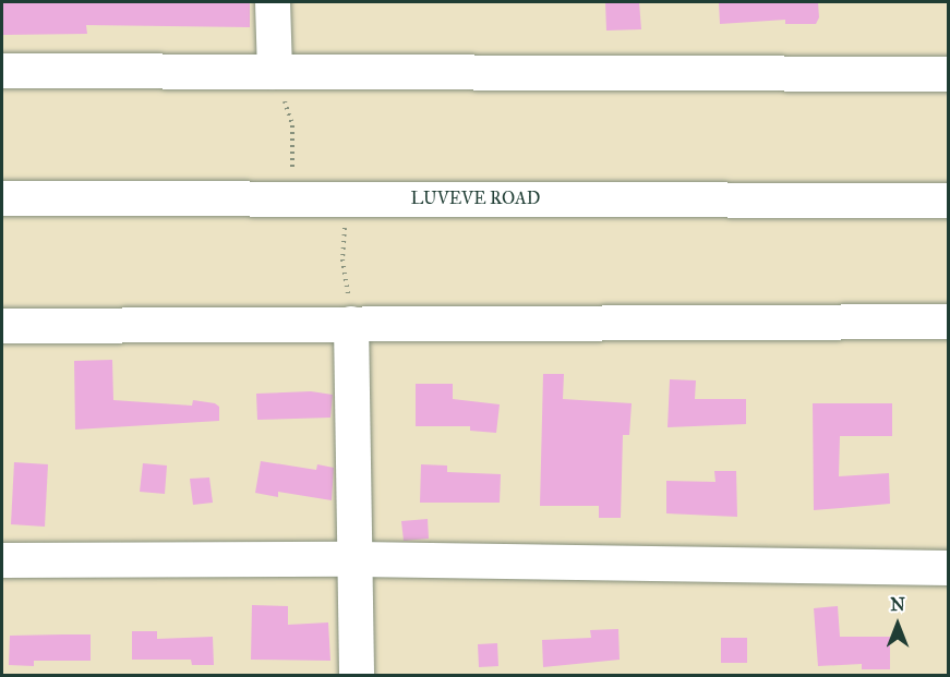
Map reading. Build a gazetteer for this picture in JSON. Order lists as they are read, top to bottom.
{
  "streets": {
    "street": ["LUVEVE ROAD"]
  },
  "north": "top"
}
